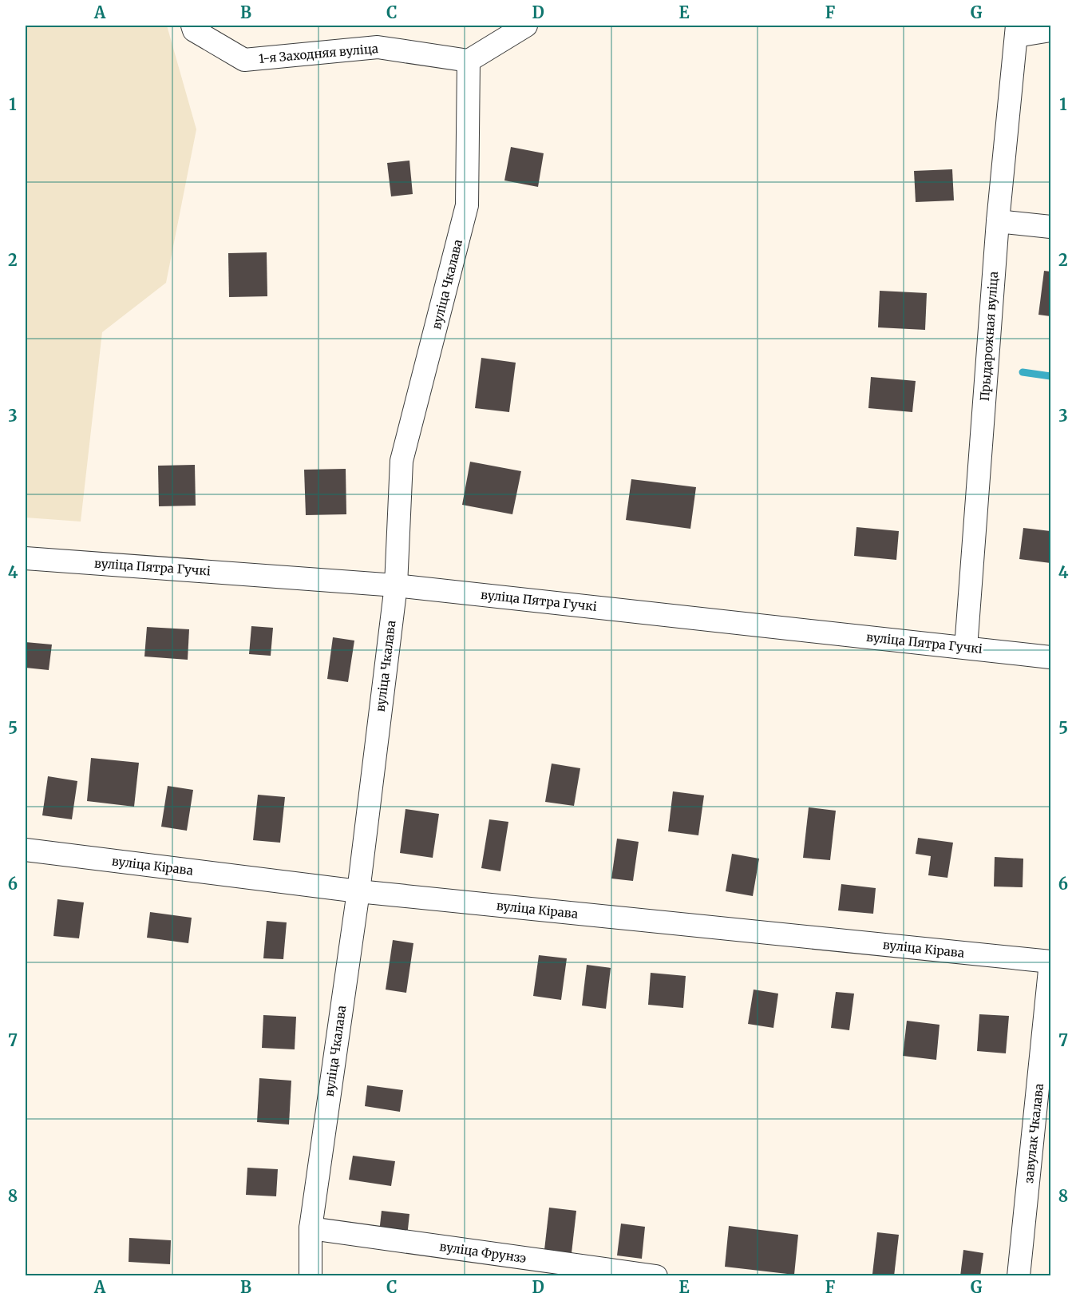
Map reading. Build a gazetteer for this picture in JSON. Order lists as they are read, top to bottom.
{
  "streets": {
    "street": [
      "1-я Заходняя вуліца",
      "вуліца Чкалава",
      "Прыдарожная вуліца",
      "вуліца Пятра Гучкі",
      "вуліца Кірава",
      "завулак Чкалава",
      "вуліца Фрунзэ"
    ]
  },
  "crossings": [
    ["1-я Заходняя вуліца", "вуліца Чкалава"],
    ["вуліца Чкалава", "вуліца Пятра Гучкі"],
    ["вуліца Чкалава", "вуліца Кірава"],
    ["вуліца Чкалава", "вуліца Фрунзэ"],
    ["Прыдарожная вуліца", "вуліца Пятра Гучкі"],
    ["вуліца Кірава", "завулак Чкалава"]
  ],
  "grid": {
    "columns": [
      "A",
      "B",
      "C",
      "D",
      "E",
      "F",
      "G"
    ],
    "rows": [
      "1",
      "2",
      "3",
      "4",
      "5",
      "6",
      "7",
      "8"
    ]
  }
}
